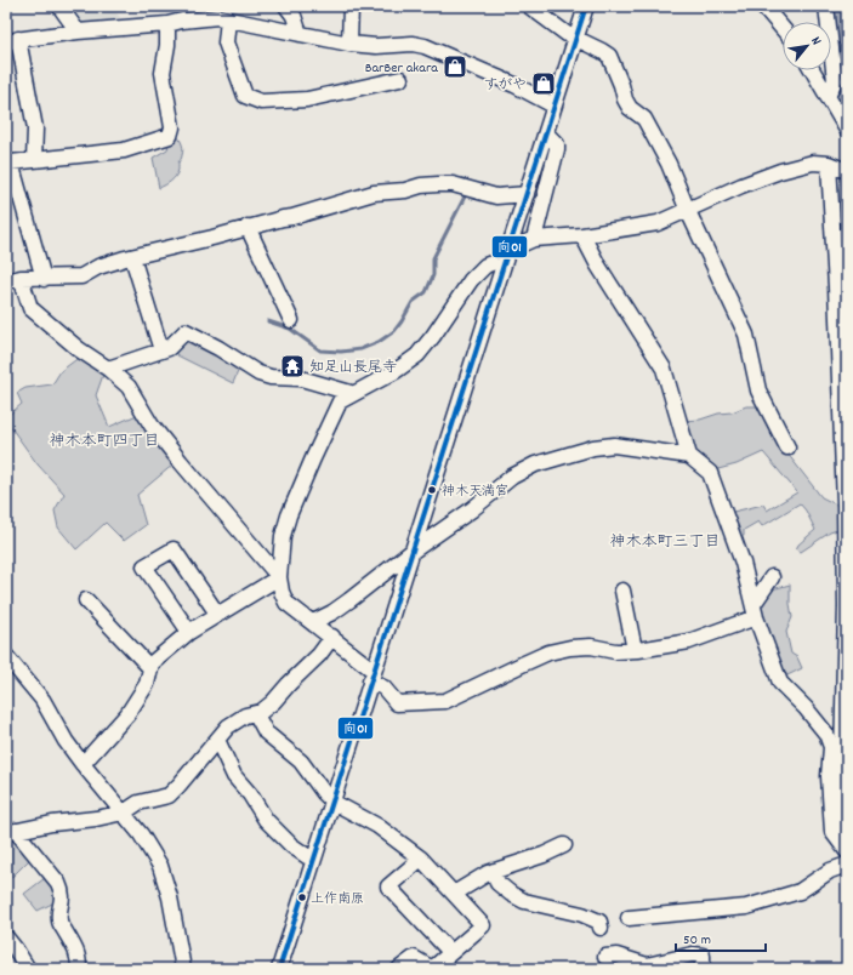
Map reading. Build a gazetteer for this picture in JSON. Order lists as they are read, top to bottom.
{
  "districts": ["神木本町四丁目", "神木本町三丁目"],
  "places": {
    "shop": ["BarBer akara", "すがや"],
    "temple": ["知足山長尾寺"],
    "other": ["神木天満宮", "上作南原"]
  },
  "lines": ["transit line 向01"],
  "scale_bar": "50 m",
  "north": "top right"
}
